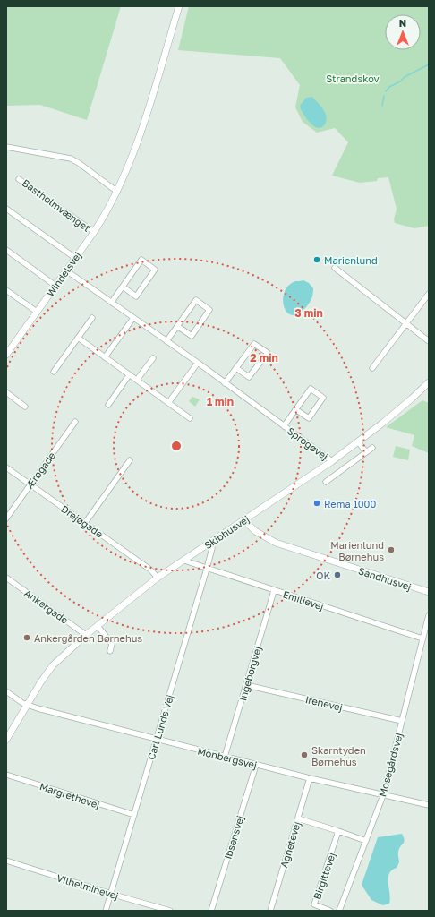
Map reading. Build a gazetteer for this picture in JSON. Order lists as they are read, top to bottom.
{
  "streets": {
    "street": [
      "Bastholmvænget",
      "Windelsvej",
      "Sprogøvej",
      "Ærøgade",
      "Drejøgade",
      "Skibhusvej",
      "Sandhusvej",
      "Emilievej",
      "Ankergade",
      "Ingeborgvej",
      "Irenevej",
      "Carl Lunds Vej",
      "Monbergsvej",
      "Mosegårdsvej",
      "Margrethevej",
      "Ibsensvej",
      "Agnetevej",
      "Birgittevej",
      "Vilhelminevej"
    ]
  },
  "crossings": [
    ["Bastholmvænget", "Windelsvej"],
    ["Windelsvej", "Sprogøvej"],
    ["Sprogøvej", "Skibhusvej"],
    ["Ærøgade", "Drejøgade"],
    ["Drejøgade", "Skibhusvej"],
    ["Skibhusvej", "Sandhusvej"],
    ["Skibhusvej", "Emilievej"],
    ["Skibhusvej", "Ankergade"],
    ["Skibhusvej", "Carl Lunds Vej"],
    ["Skibhusvej", "Monbergsvej"],
    ["Emilievej", "Ingeborgvej"],
    ["Emilievej", "Carl Lunds Vej"],
    ["Emilievej", "Mosegårdsvej"],
    ["Ingeborgvej", "Irenevej"],
    ["Ingeborgvej", "Monbergsvej"],
    ["Irenevej", "Mosegårdsvej"],
    ["Carl Lunds Vej", "Monbergsvej"],
    ["Carl Lunds Vej", "Margrethevej"],
    ["Carl Lunds Vej", "Vilhelminevej"],
    ["Monbergsvej", "Mosegårdsvej"],
    ["Monbergsvej", "Ibsensvej"],
    ["Monbergsvej", "Agnetevej"]
  ],
  "parks": ["Strandskov"],
  "places": [
    "Marienlund",
    "Rema 1000",
    "Marienlund Børnehus",
    "OK",
    "Ankergården Børnehus",
    "Skarntyden Børnehus"
  ],
  "north": "top",
  "rings": ["3 min", "2 min", "1 min"]
}
